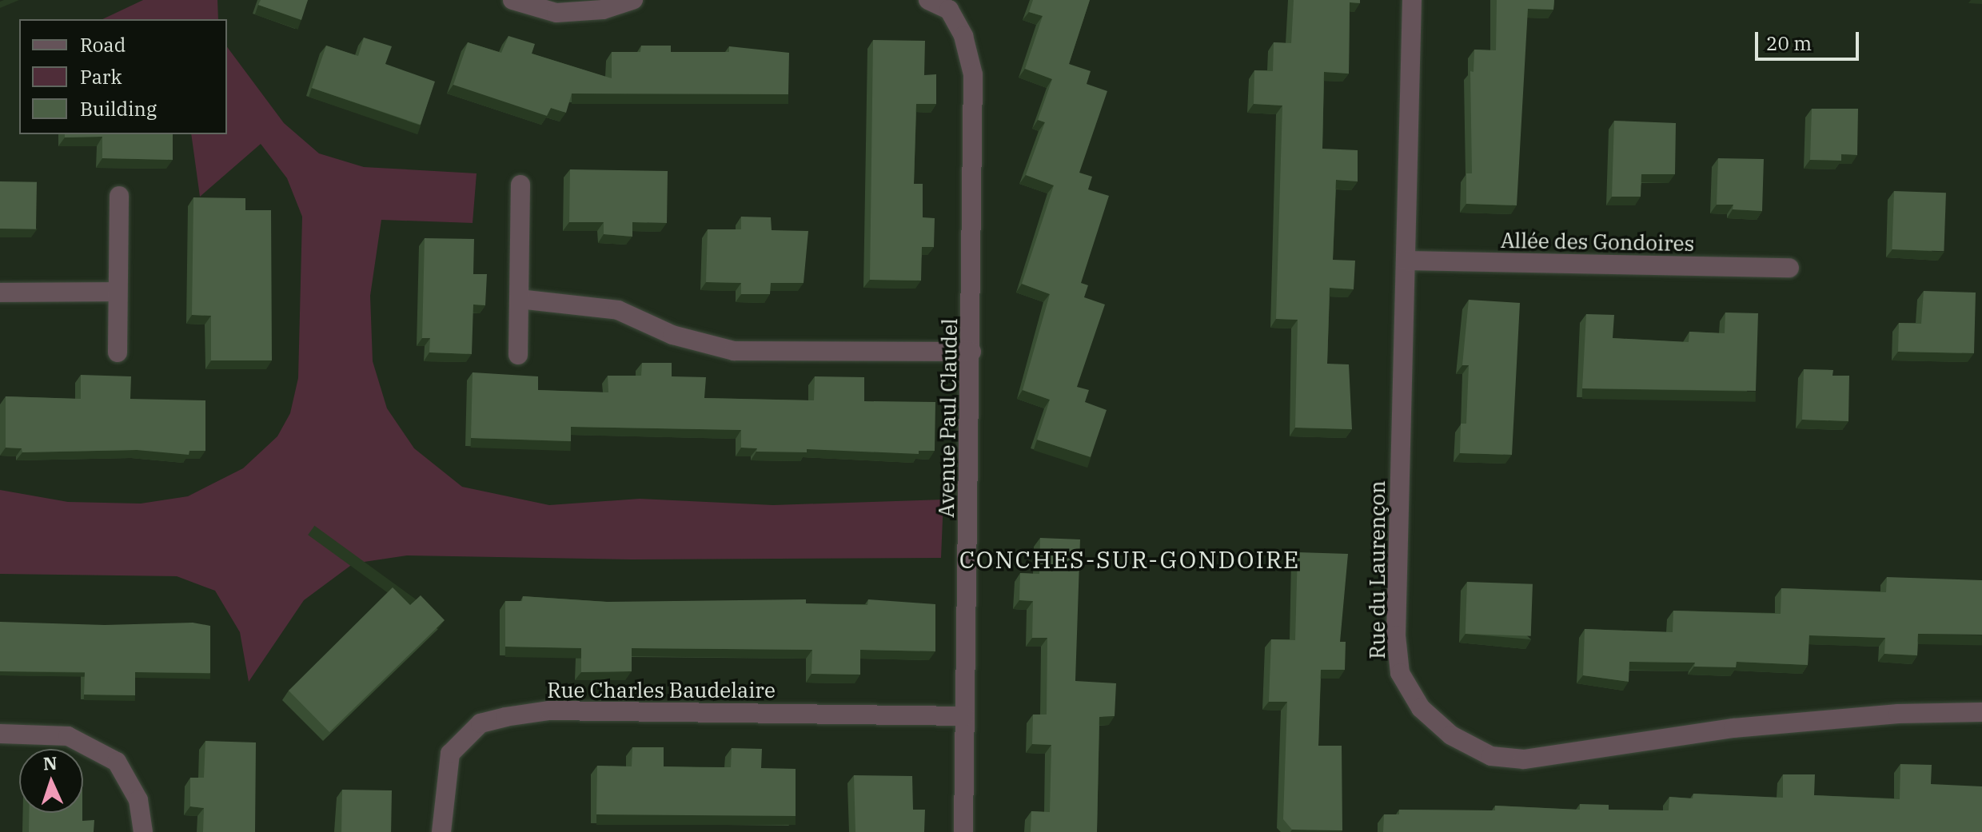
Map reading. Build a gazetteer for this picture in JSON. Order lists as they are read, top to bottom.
{
  "streets": {
    "street": [
      "Allée des Gondoires",
      "Avenue Paul Claudel",
      "Rue du Laurençon",
      "Rue Charles Baudelaire"
    ]
  },
  "crossings": [
    ["Allée des Gondoires", "Rue du Laurençon"],
    ["Avenue Paul Claudel", "Rue Charles Baudelaire"]
  ],
  "districts": ["CONCHES-SUR-GONDOIRE"],
  "legend": ["Road", "Park", "Building"],
  "scale_bar": "20 m",
  "north": "top"
}
